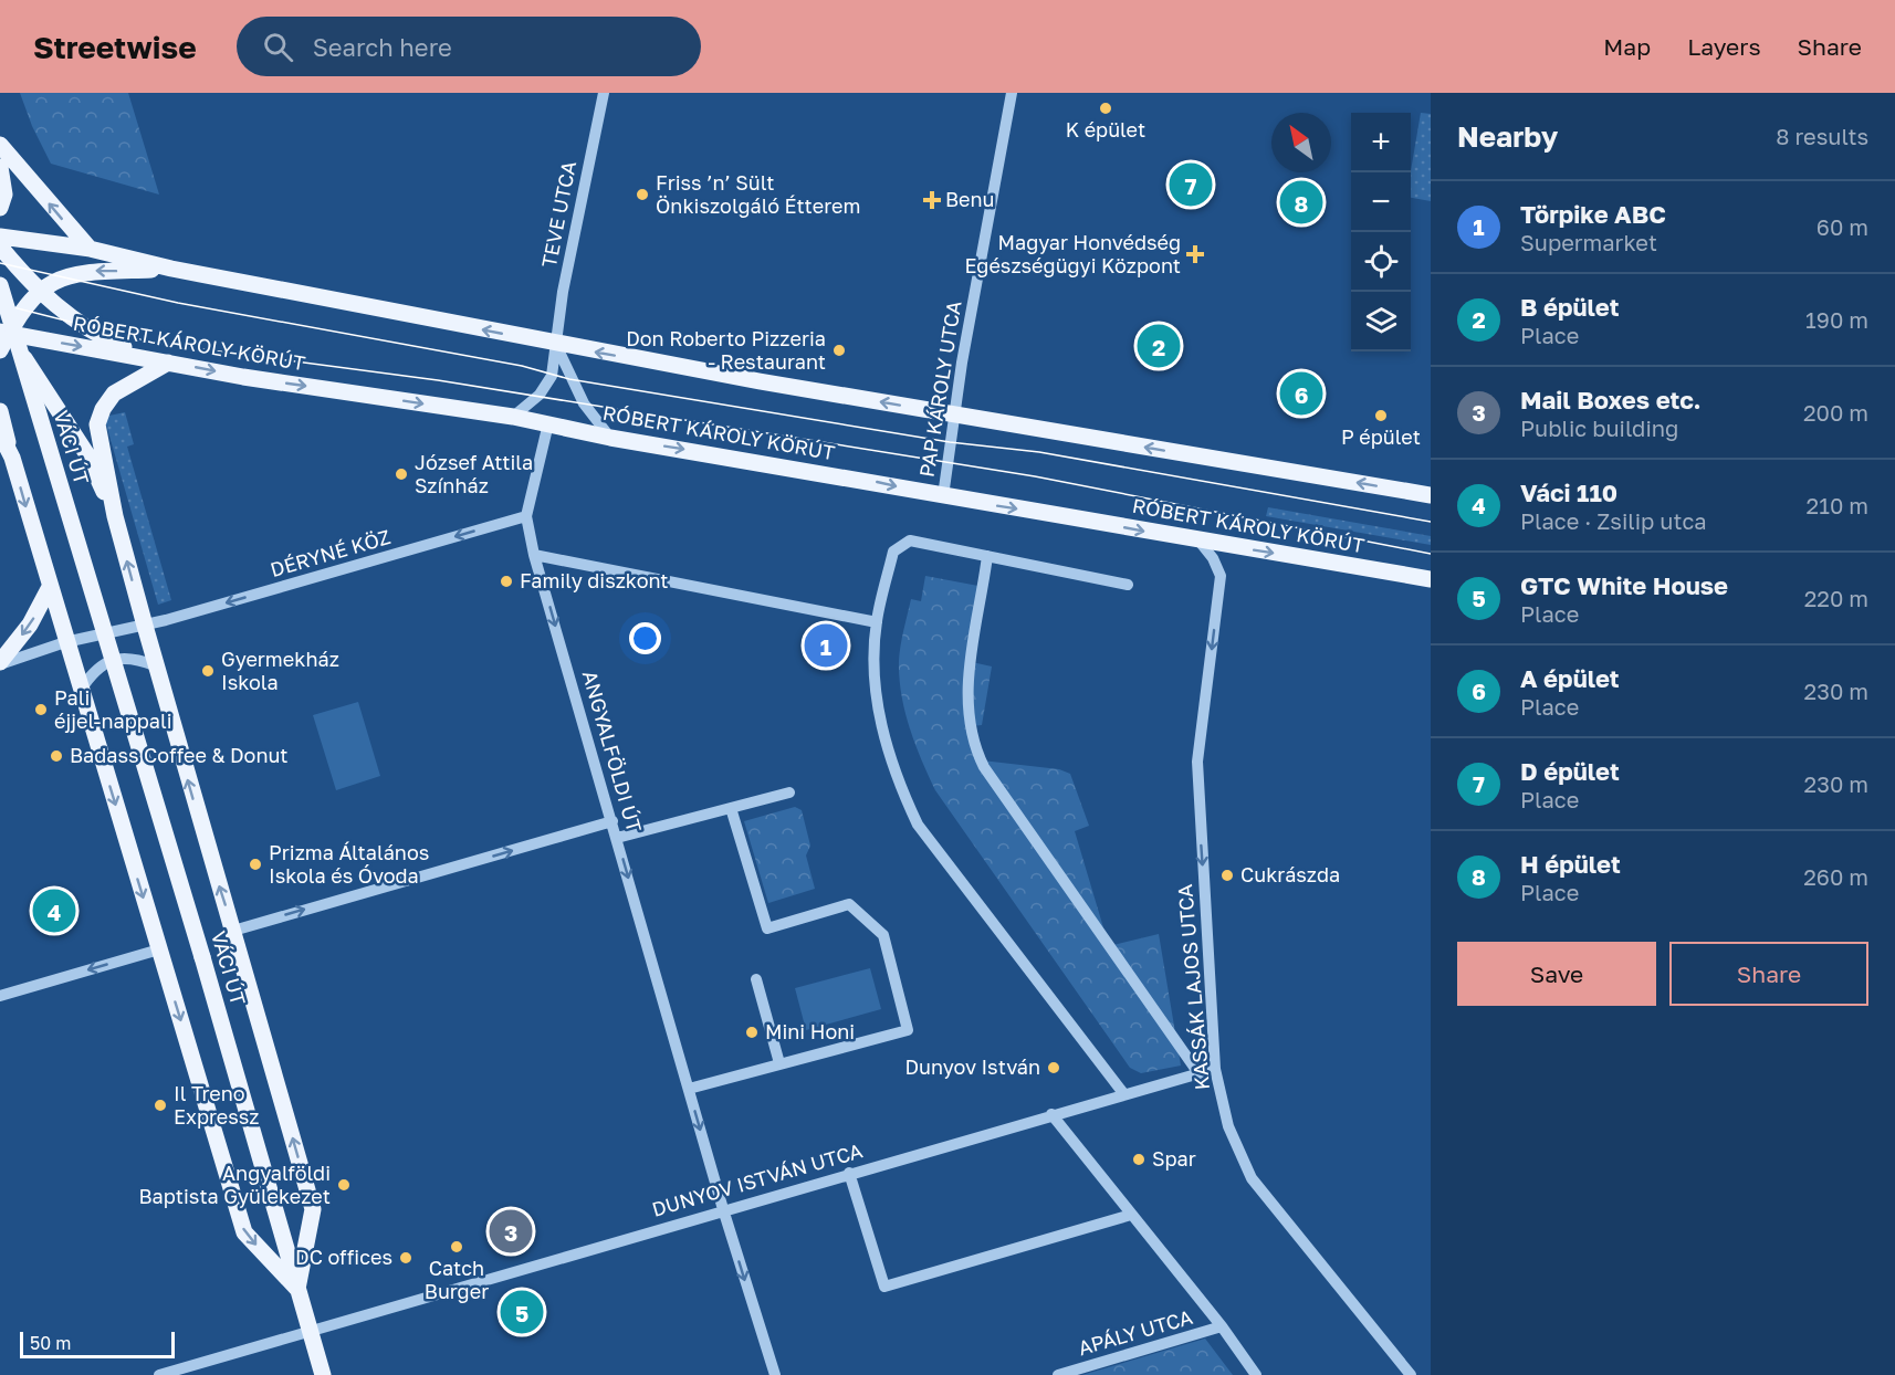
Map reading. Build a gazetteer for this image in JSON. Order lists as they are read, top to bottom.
{
  "streets": {
    "main road": ["RÓBERT KÁROLY KÖRÚT", "VÁCI ÚT"],
    "street": [
      "TEVE UTCA",
      "PAP KÁROLY UTCA",
      "DÉRYNÉ KÖZ",
      "ANGYALFÖLDI ÚT",
      "KASSÁK LAJOS UTCA",
      "DUNYOV ISTVÁN UTCA",
      "APÁLY UTCA"
    ]
  },
  "crossings": [
    ["TEVE UTCA", "RÓBERT KÁROLY KÖRÚT"],
    ["RÓBERT KÁROLY KÖRÚT", "PAP KÁROLY UTCA"],
    ["RÓBERT KÁROLY KÖRÚT", "ANGYALFÖLDI ÚT"],
    ["RÓBERT KÁROLY KÖRÚT", "KASSÁK LAJOS UTCA"],
    ["VÁCI ÚT", "DÉRYNÉ KÖZ"],
    ["VÁCI ÚT", "DUNYOV ISTVÁN UTCA"],
    ["DÉRYNÉ KÖZ", "ANGYALFÖLDI ÚT"],
    ["ANGYALFÖLDI ÚT", "DUNYOV ISTVÁN UTCA"],
    ["KASSÁK LAJOS UTCA", "DUNYOV ISTVÁN UTCA"]
  ],
  "one_way": ["DÉRYNÉ KÖZ", "ANGYALFÖLDI ÚT", "KASSÁK LAJOS UTCA"],
  "places": {
    "other": [
      "K épület",
      "Friss ’n’ Sült Önkiszolgáló Étterem",
      "Don Roberto Pizzeria - Restaurant",
      "P épület",
      "József Attila Színház",
      "Family diszkont",
      "Gyermekház Iskola",
      "Pali éjjel-nappali",
      "Badass Coffee & Donut",
      "Prizma Általános Iskola és Óvoda",
      "Cukrászda",
      "Mini Honi",
      "Dunyov István",
      "Il Treno Expressz",
      "Spar",
      "Angyalföldi Baptista Gyülekezet",
      "Catch Burger",
      "DC offices"
    ],
    "health": ["Benu", "Magyar Honvédség Egészségügyi Központ"]
  },
  "scale_bar": "50 m",
  "north": "top left",
  "page": {
    "header": "Streetwise",
    "search": "Search here",
    "nav": ["Map", "Layers", "Share"],
    "heading": ["Nearby", "8 results"],
    "map_buttons": ["+", "−"],
    "pins": [
      "7",
      "8",
      "2",
      "6",
      "1",
      "4",
      "3",
      "5"
    ],
    "list": [
      {
        "mark": "1",
        "name": "Törpike ABC",
        "note": "Supermarket",
        "value": "60 m"
      },
      {
        "mark": "2",
        "name": "B épület",
        "note": "Place",
        "value": "190 m"
      },
      {
        "mark": "3",
        "name": "Mail Boxes etc.",
        "note": "Public building",
        "value": "200 m"
      },
      {
        "mark": "4",
        "name": "Váci 110",
        "note": "Place · Zsilip utca",
        "value": "210 m"
      },
      {
        "mark": "5",
        "name": "GTC White House",
        "note": "Place",
        "value": "220 m"
      },
      {
        "mark": "6",
        "name": "A épület",
        "note": "Place",
        "value": "230 m"
      },
      {
        "mark": "7",
        "name": "D épület",
        "note": "Place",
        "value": "230 m"
      },
      {
        "mark": "8",
        "name": "H épület",
        "note": "Place",
        "value": "260 m"
      }
    ],
    "buttons": ["Save", "Share"],
    "scale": "50 m"
  }
}
